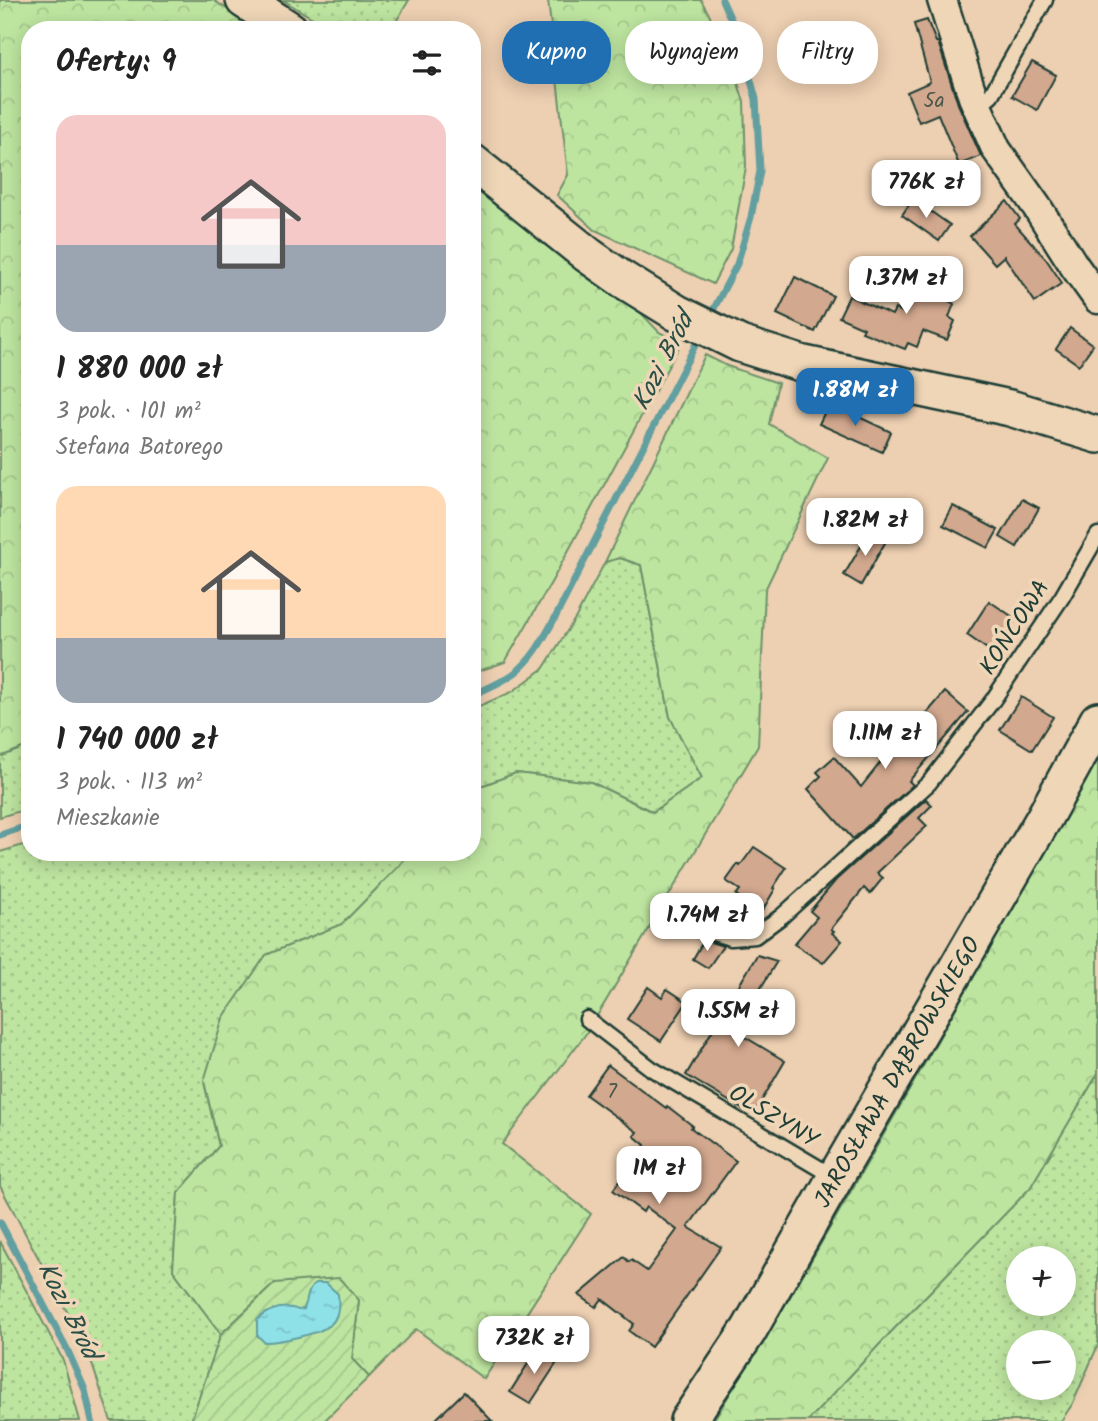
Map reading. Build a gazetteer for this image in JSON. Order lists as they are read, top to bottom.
{
  "streets": {
    "street": ["JAROSŁAWA DĄBROWSKIEGO"],
    "lane": ["KOŃCOWA", "OLSZYNY"]
  },
  "crossings": [
    ["JAROSŁAWA DĄBROWSKIEGO", "OLSZYNY"]
  ],
  "water": ["Kozi Bród"],
  "house_numbers": ["5a", "7"],
  "page": {
    "chip": ["Kupno", "Wynajem", "Filtry"],
    "heading": "Oferty: 9",
    "list": [
      {
        "name": "1 880 000 zł",
        "note": "3 pok. · 101 m² · Stefana Batorego"
      },
      {
        "name": "1 740 000 zł",
        "note": "3 pok. · 113 m² · Mieszkanie"
      }
    ],
    "price": [
      "776K zł",
      "1.37M zł",
      "1.88M zł",
      "1.82M zł",
      "1.11M zł",
      "1.74M zł",
      "1.55M zł",
      "1M zł",
      "732K zł"
    ],
    "map_buttons": ["+", "−"]
  }
}
